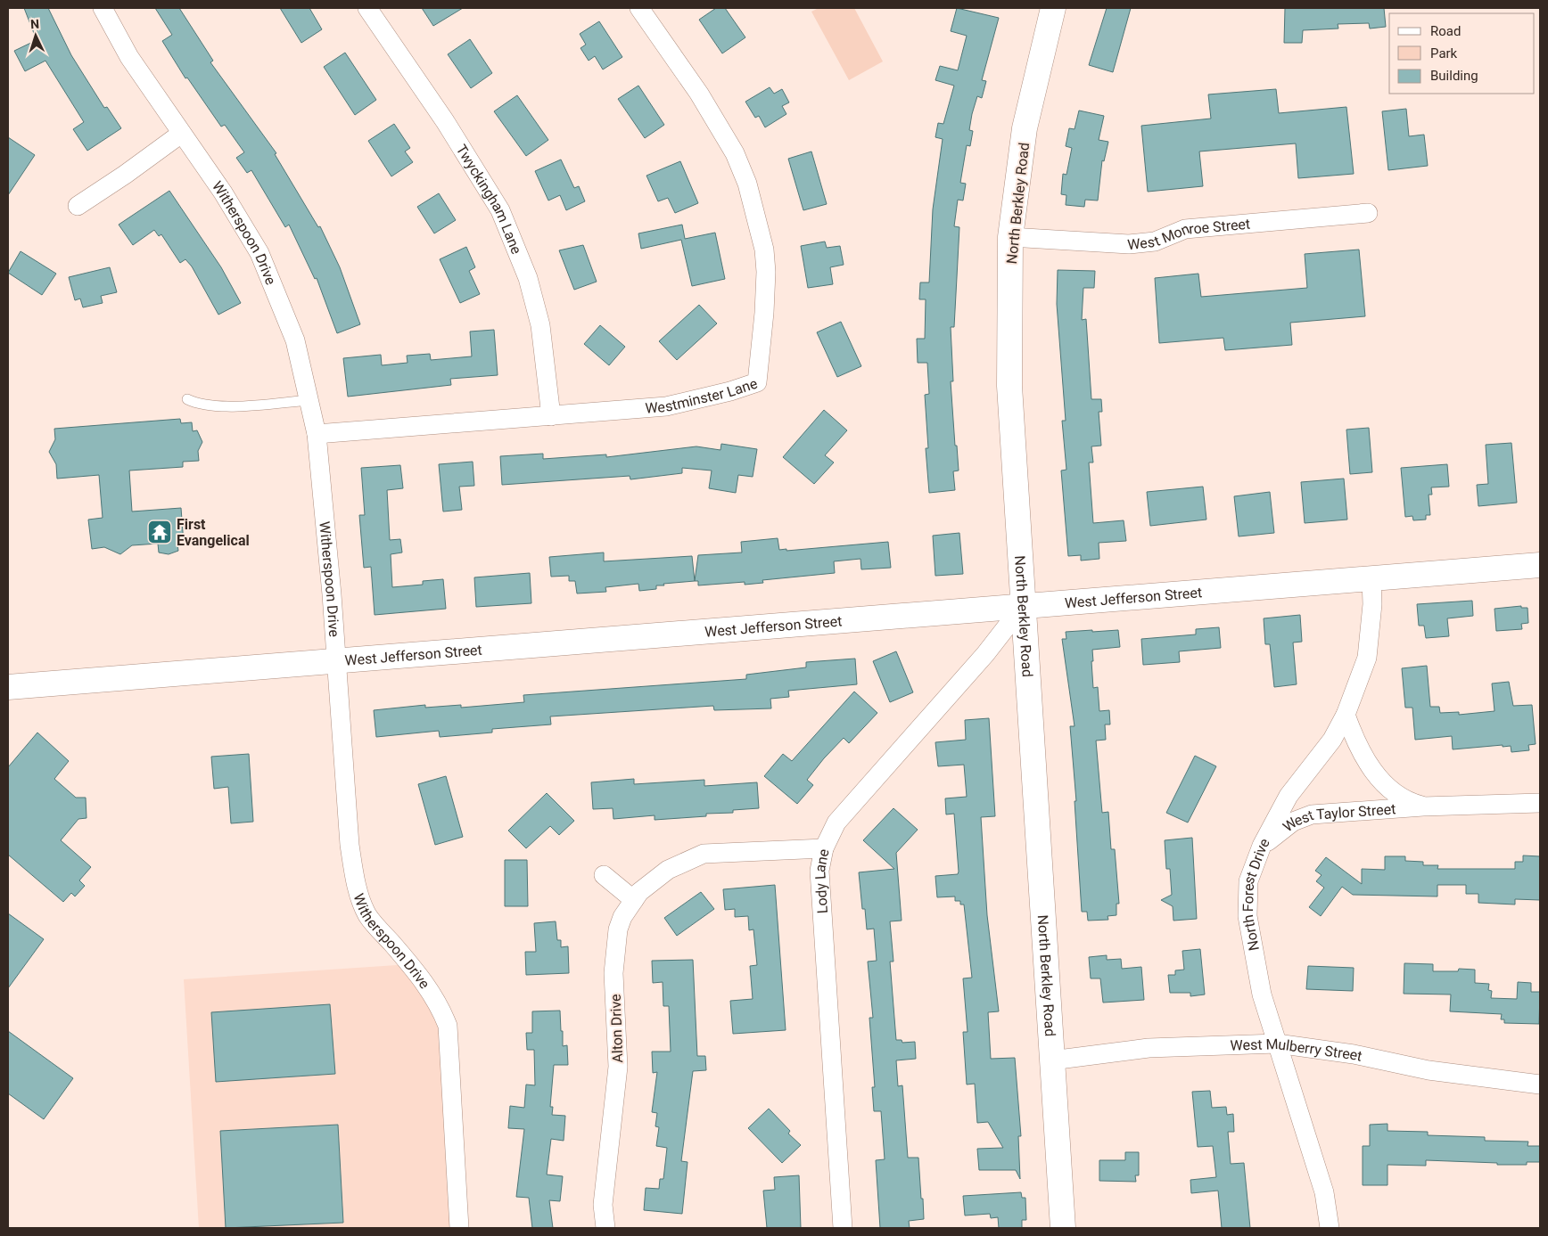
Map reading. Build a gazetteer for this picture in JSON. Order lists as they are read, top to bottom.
{
  "streets": {
    "street": [
      "Twyckingham Lane",
      "North Berkley Road",
      "Witherspoon Drive",
      "West Monroe Street",
      "Westminster Lane",
      "West Jefferson Street",
      "West Taylor Street",
      "Lody Lane",
      "North Forest Drive",
      "Alton Drive",
      "West Mulberry Street"
    ]
  },
  "crossings": [
    ["Twyckingham Lane", "Westminster Lane"],
    ["North Berkley Road", "West Monroe Street"],
    ["North Berkley Road", "West Jefferson Street"],
    ["North Berkley Road", "Lody Lane"],
    ["North Berkley Road", "West Mulberry Street"],
    ["Witherspoon Drive", "Westminster Lane"],
    ["Witherspoon Drive", "West Jefferson Street"],
    ["West Jefferson Street", "Lody Lane"],
    ["West Jefferson Street", "North Forest Drive"],
    ["West Taylor Street", "North Forest Drive"],
    ["Lody Lane", "Alton Drive"],
    ["North Forest Drive", "West Mulberry Street"]
  ],
  "places": {
    "temple": ["First Evangelical"]
  },
  "legend": ["Road", "Park", "Building"],
  "north": "top"
}
